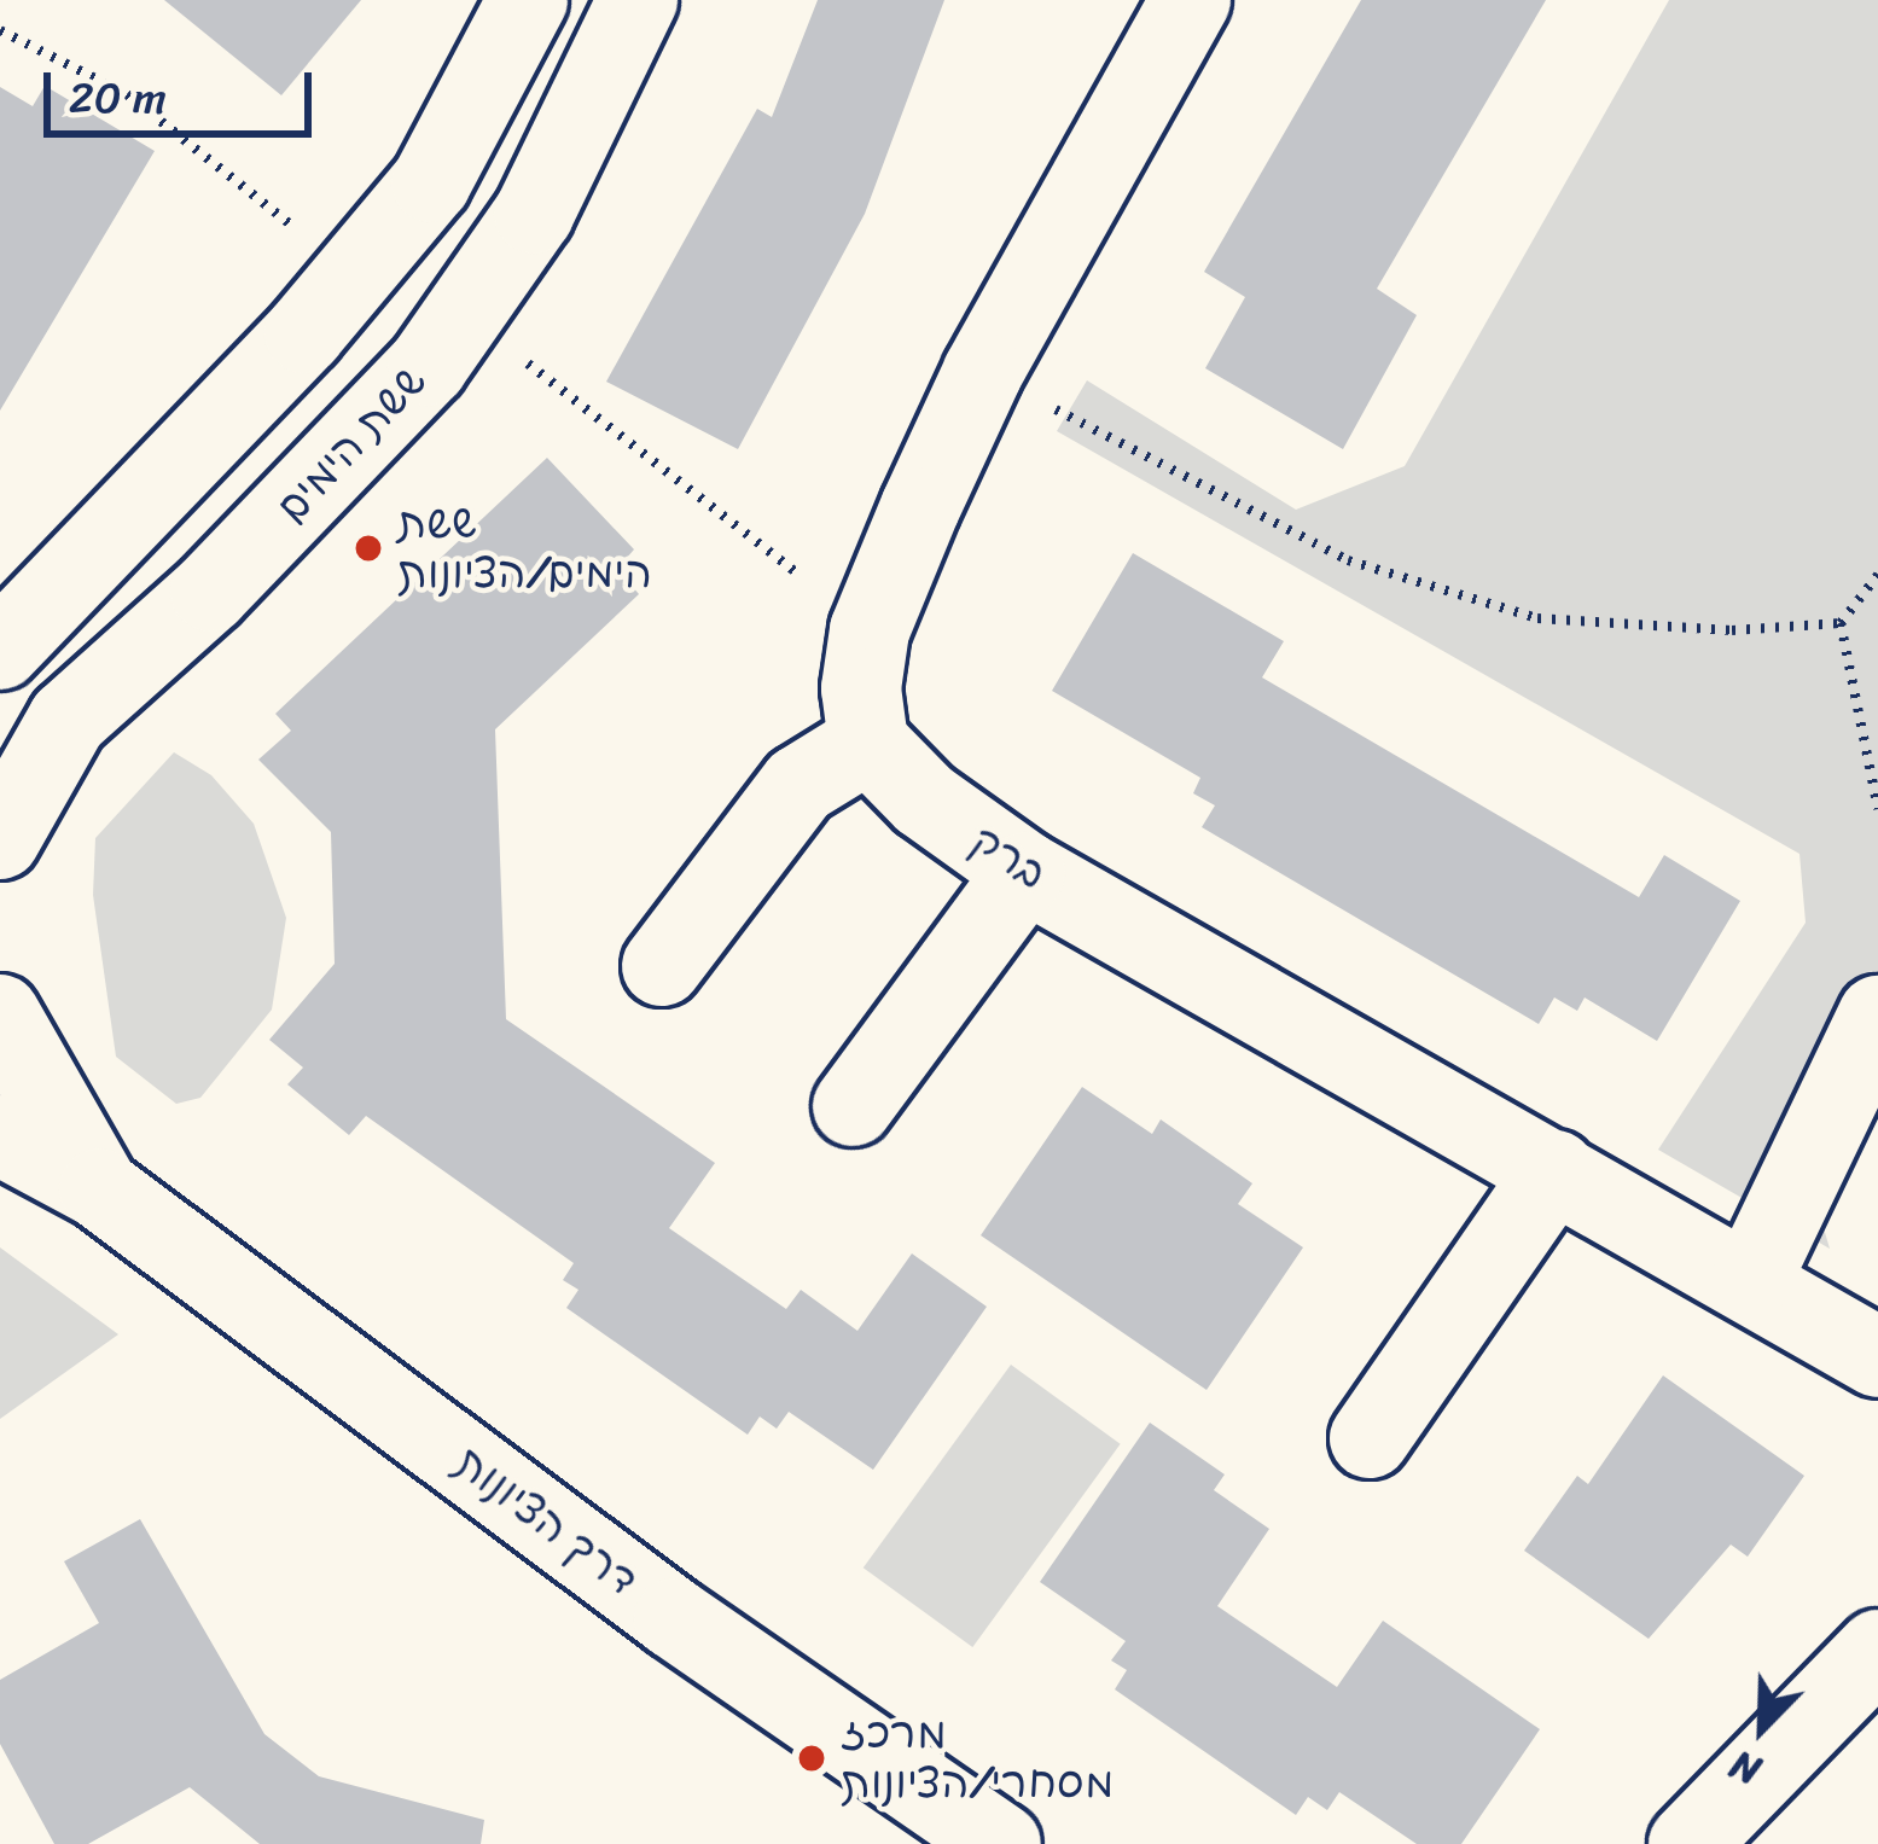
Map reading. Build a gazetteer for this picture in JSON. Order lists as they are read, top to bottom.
{
  "streets": {
    "street": ["ששת הימים", "ברק", "דרך הציונות"]
  },
  "places": ["ששת הימים/הציונות", "מרכז מסחרי/הציונות"],
  "scale_bar": "20 m",
  "north": "bottom left"
}
